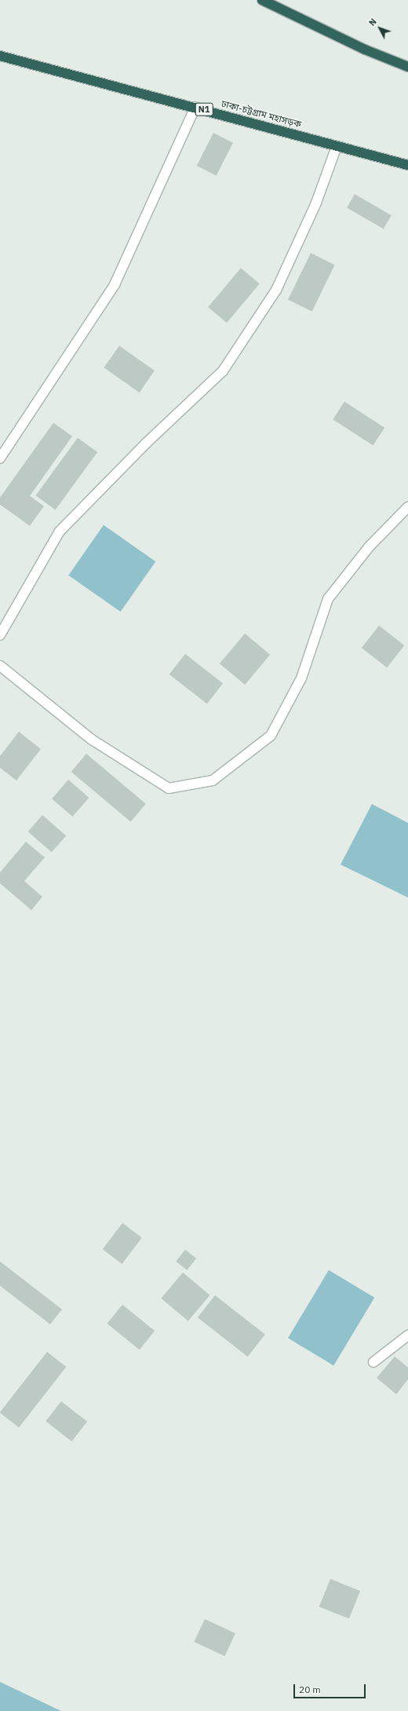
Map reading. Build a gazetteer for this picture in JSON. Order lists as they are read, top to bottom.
{
  "streets": {
    "highway": ["N1", "ঢাকা-চট্টগ্রাম মহাসড়ক"]
  },
  "scale_bar": "20 m",
  "north": "top left"
}
